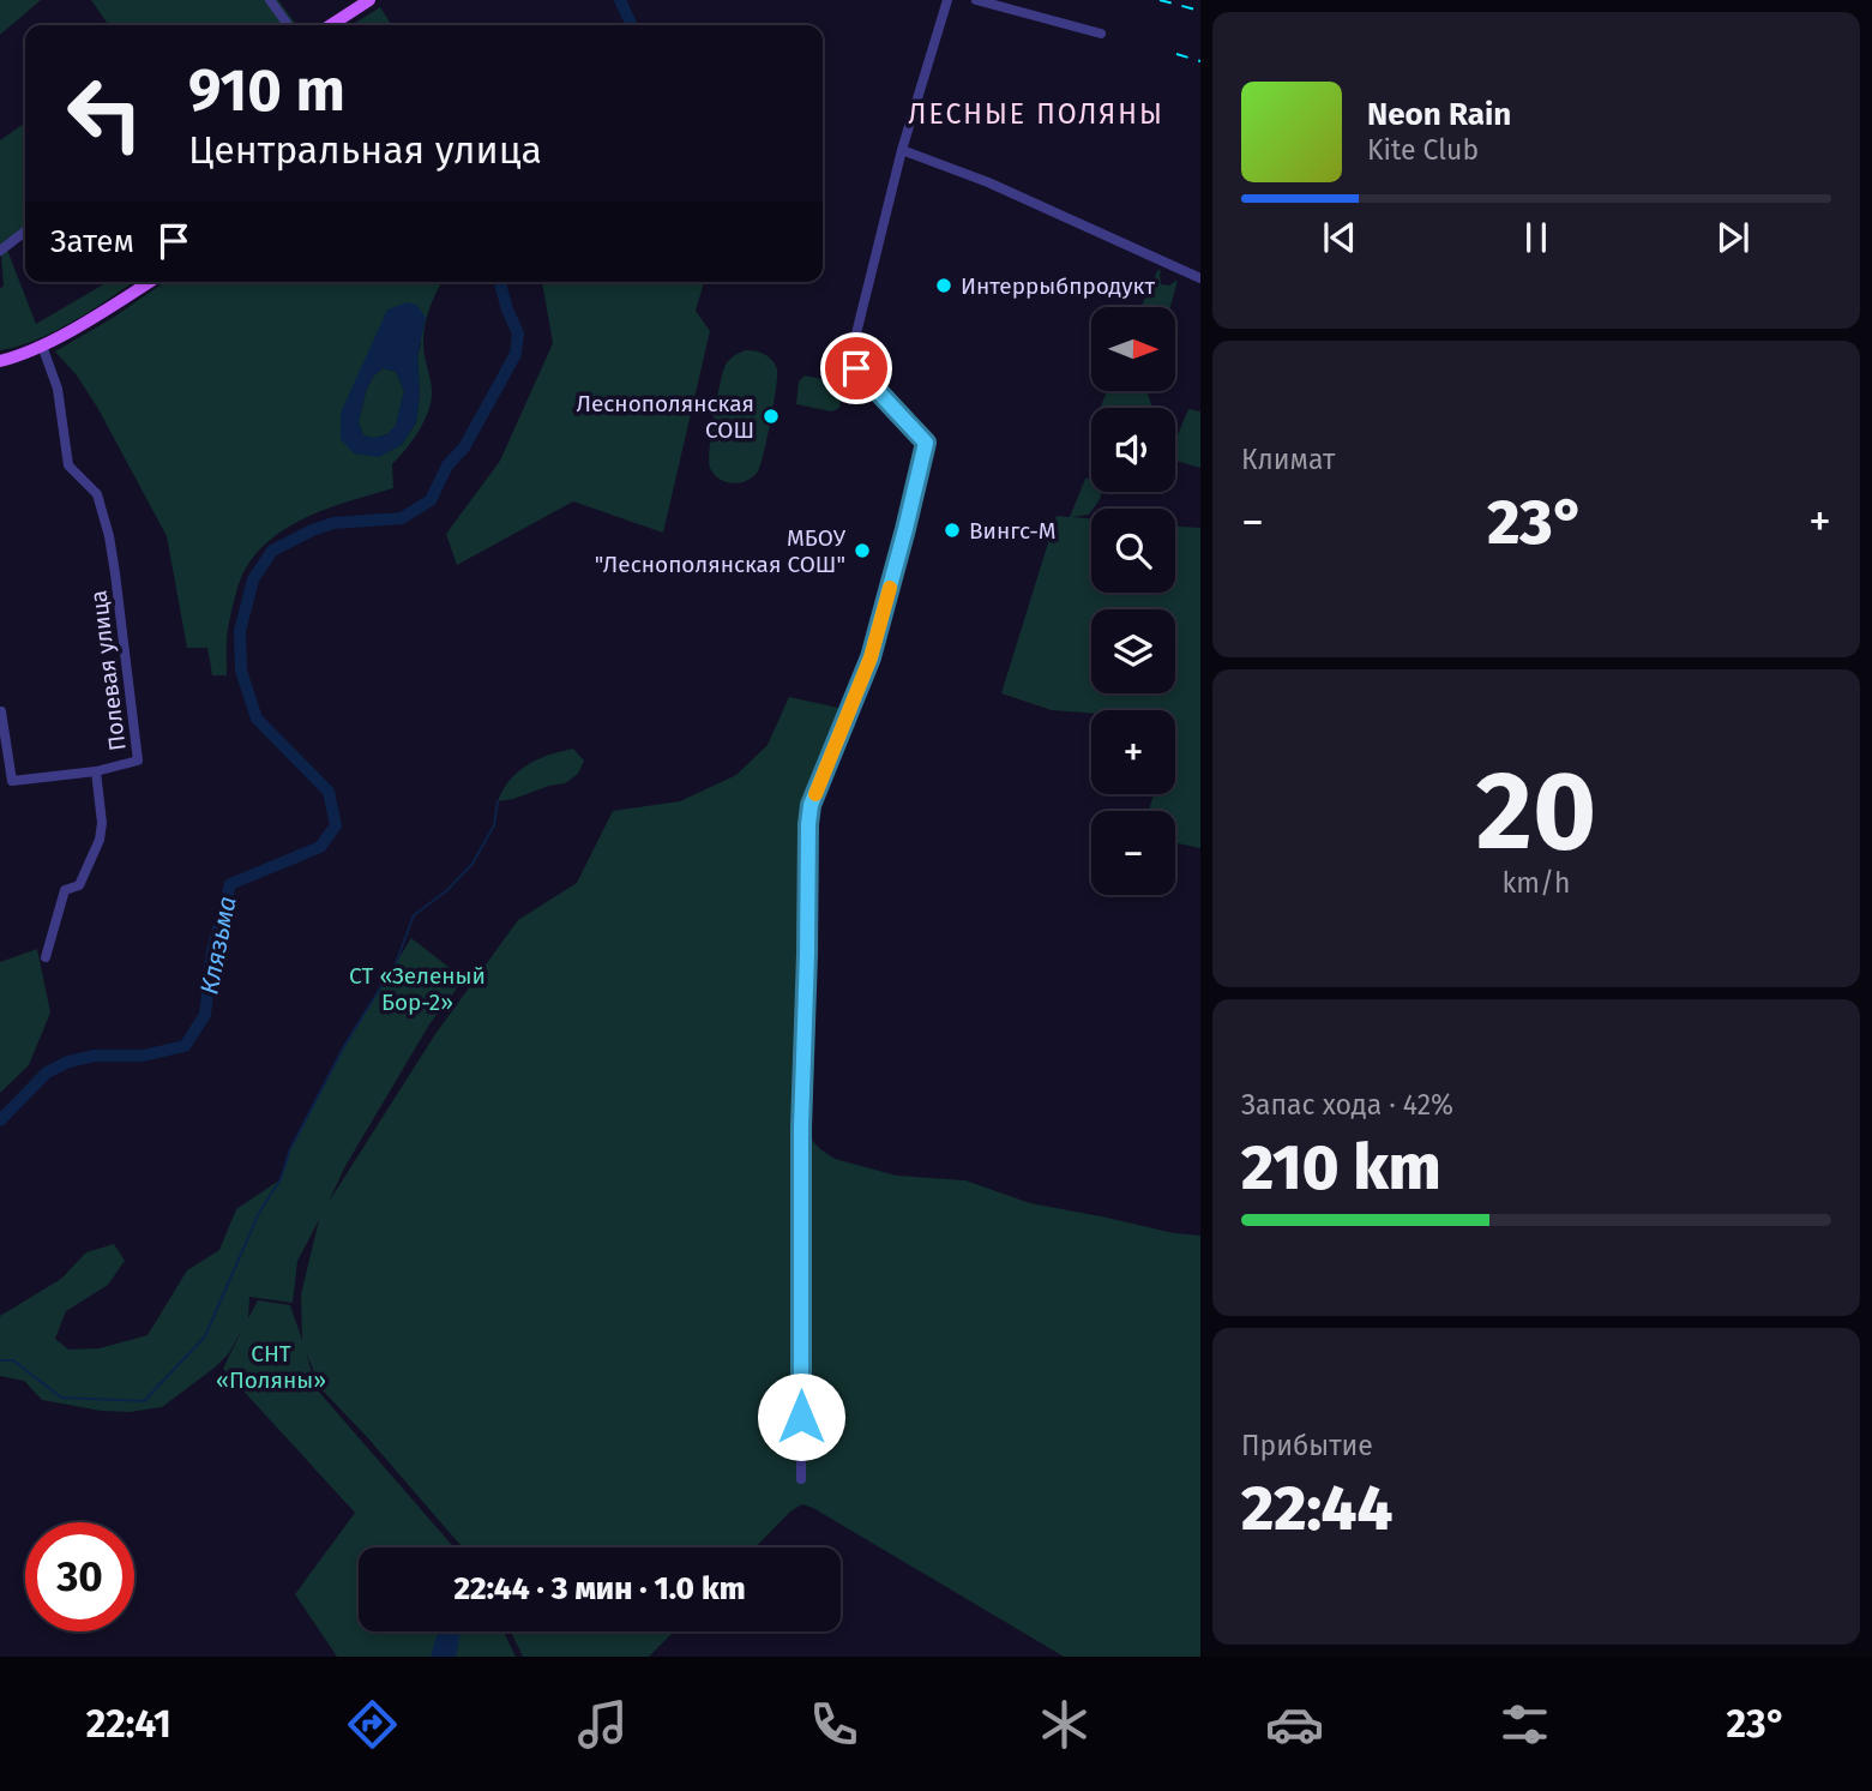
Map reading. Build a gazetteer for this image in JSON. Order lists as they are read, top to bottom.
{
  "streets": {
    "street": ["Полевая улица"]
  },
  "districts": ["ЛЕСНЫЕ ПОЛЯНЫ"],
  "water": ["Клязьма"],
  "parks": ["СТ «Зеленый Бор-2»", "СНТ «Поляны»"],
  "places": [
    "Интеррыбпродукт",
    "Леснополянская СОШ",
    "Вингс-М",
    "МБОУ \"Леснополянская СОШ\""
  ],
  "north": "right",
  "page": {
    "turn": ["910 m", "Центральная улица"],
    "song": ["Neon Rain", "Kite Club"],
    "then": "Затем",
    "map_buttons": ["+", "−"],
    "tile": [
      "Климат",
      ["20", "km/h"],
      ["Запас хода · 42%", "210 km"],
      ["Прибытие", "22:44"]
    ],
    "heat": ["−", "23°", "+"],
    "limit": "30",
    "trip": "22:44 · 3 мин · 1.0 km",
    "tabs": ["22:41", "23°"]
  }
}
